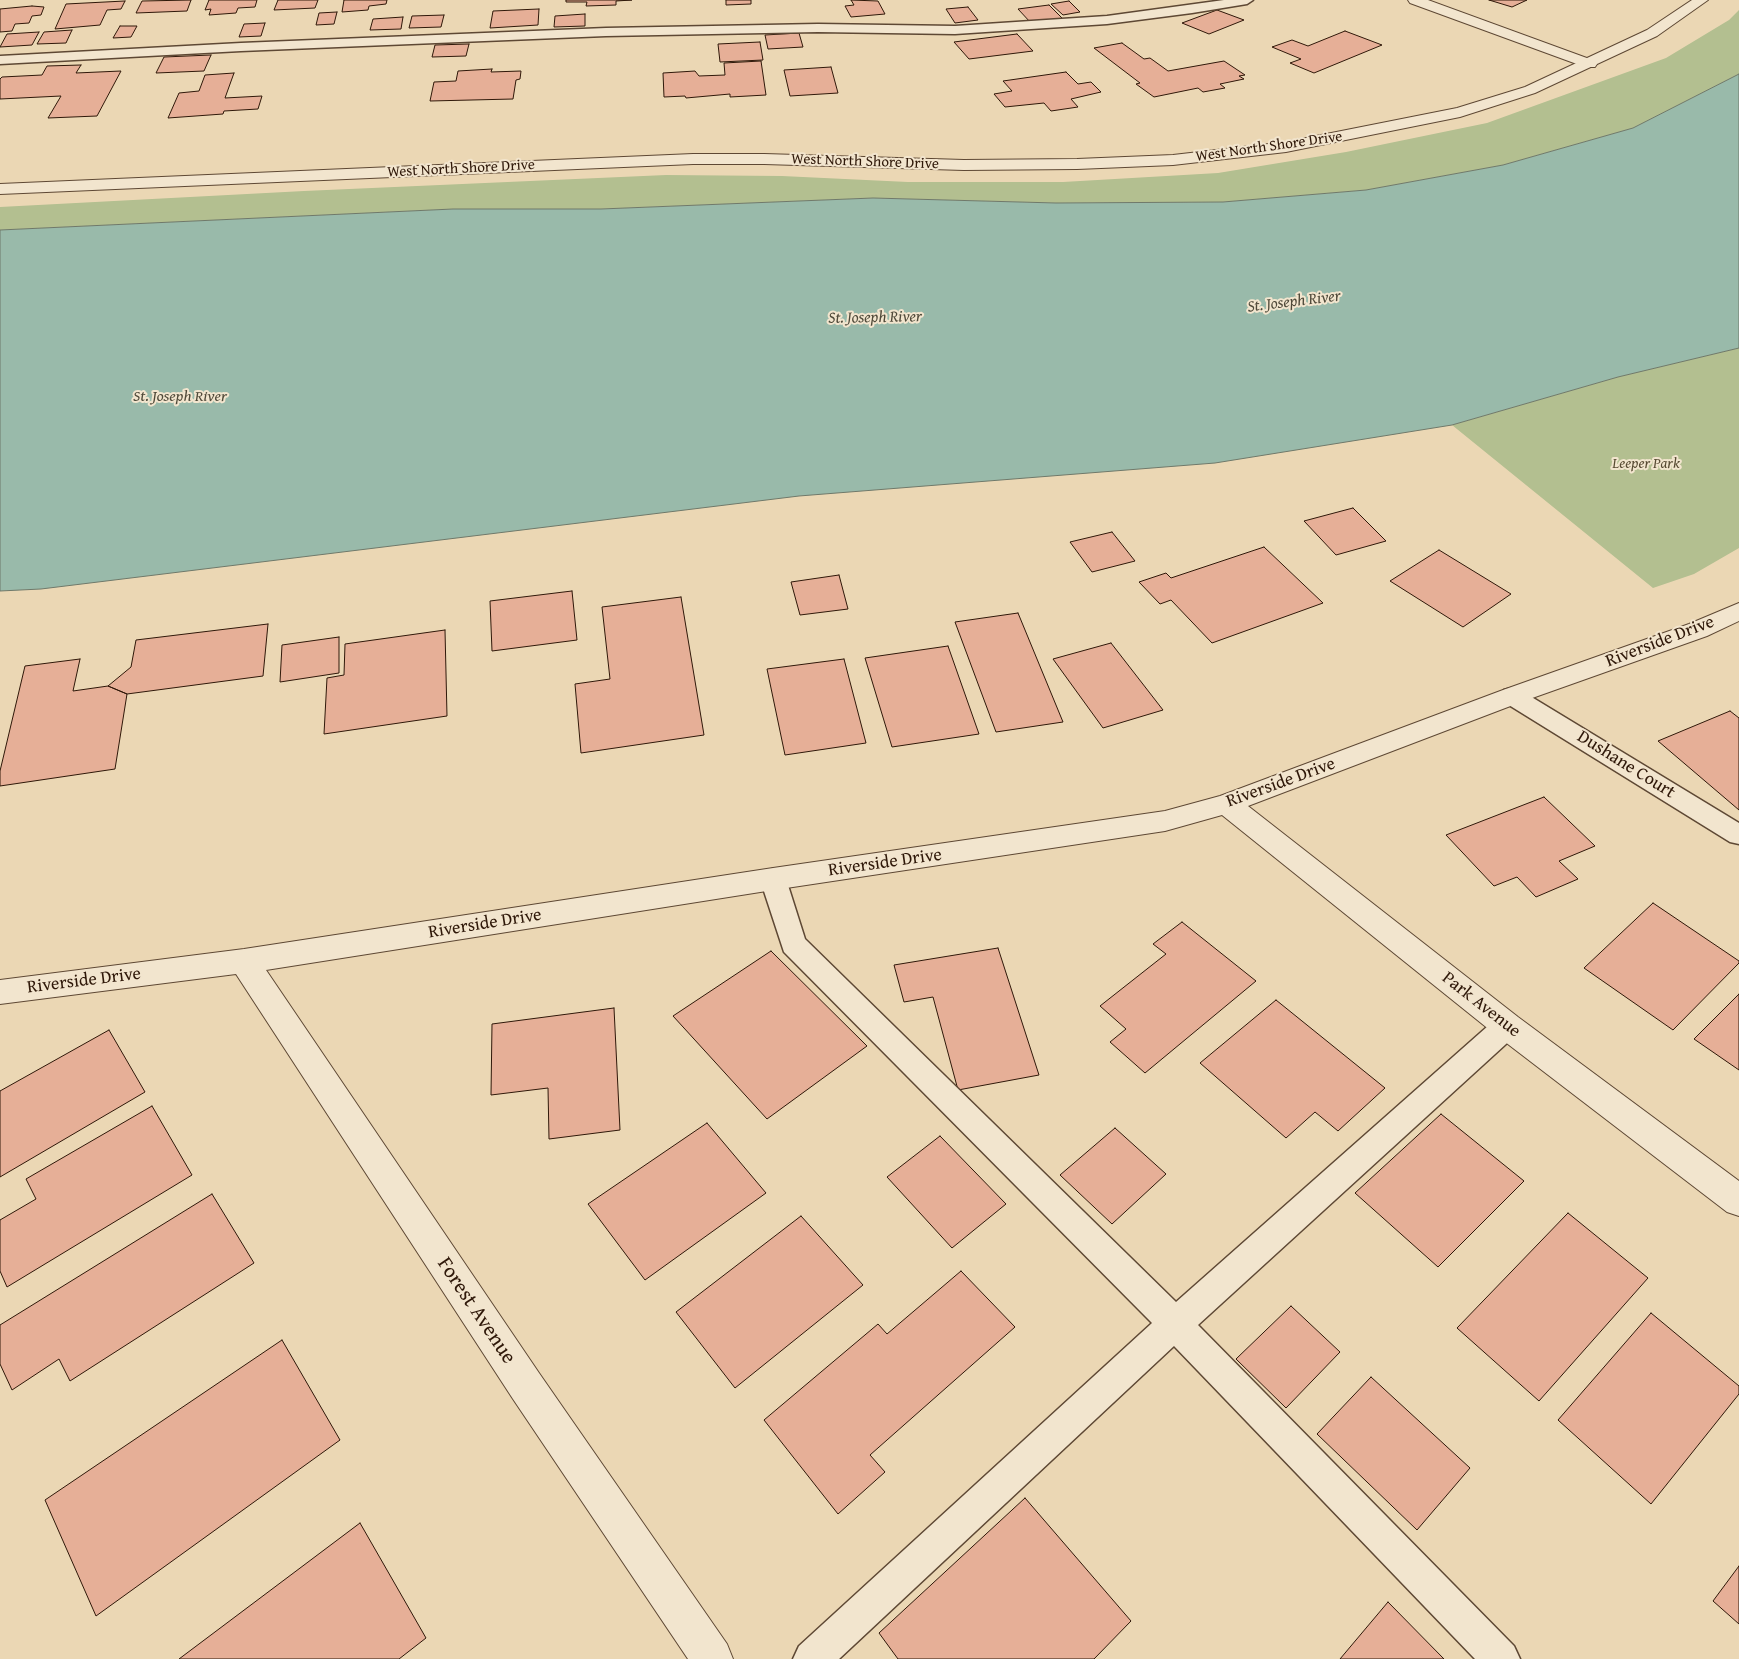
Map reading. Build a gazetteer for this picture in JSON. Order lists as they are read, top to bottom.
{
  "streets": {
    "street": [
      "West North Shore Drive",
      "Riverside Drive",
      "Park Avenue",
      "Forest Avenue"
    ],
    "lane": ["Dushane Court"]
  },
  "crossings": [
    ["Riverside Drive", "Dushane Court"],
    ["Riverside Drive", "Park Avenue"],
    ["Riverside Drive", "Forest Avenue"]
  ],
  "water": ["St. Joseph River"],
  "parks": ["Leeper Park"]
}
